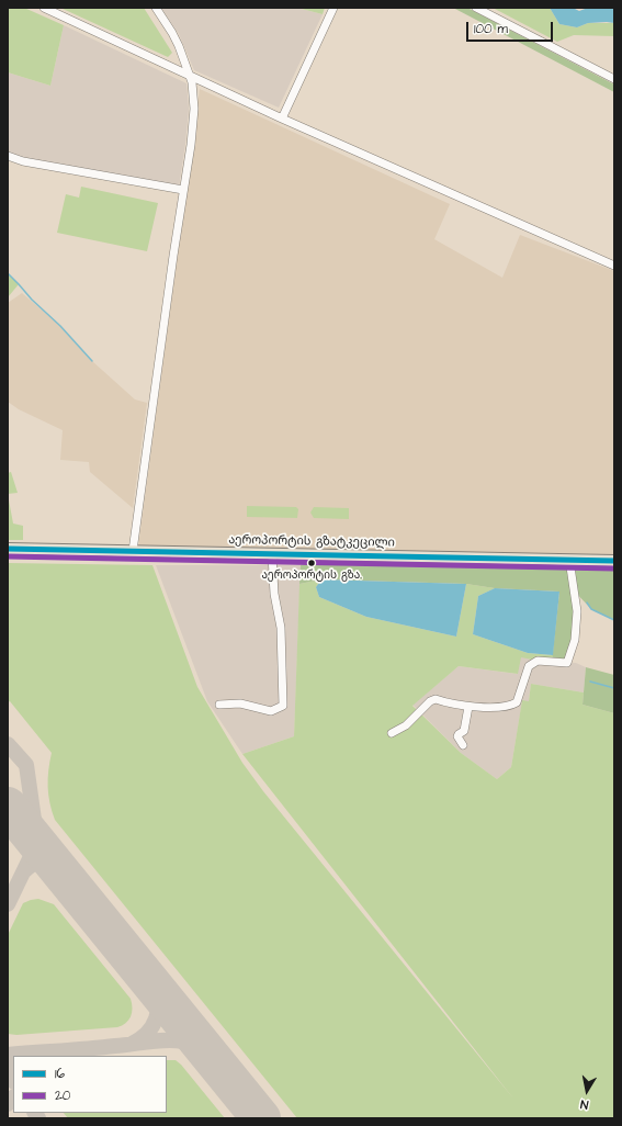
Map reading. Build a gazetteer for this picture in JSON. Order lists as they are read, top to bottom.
{
  "streets": {
    "highway": ["აეროპორტის გზატკეცილი"]
  },
  "places": ["აეროპორტის გზა."],
  "lines": ["transit line 16", "transit line 20"],
  "legend": ["16", "20"],
  "scale_bar": "100 m",
  "north": "bottom"
}
